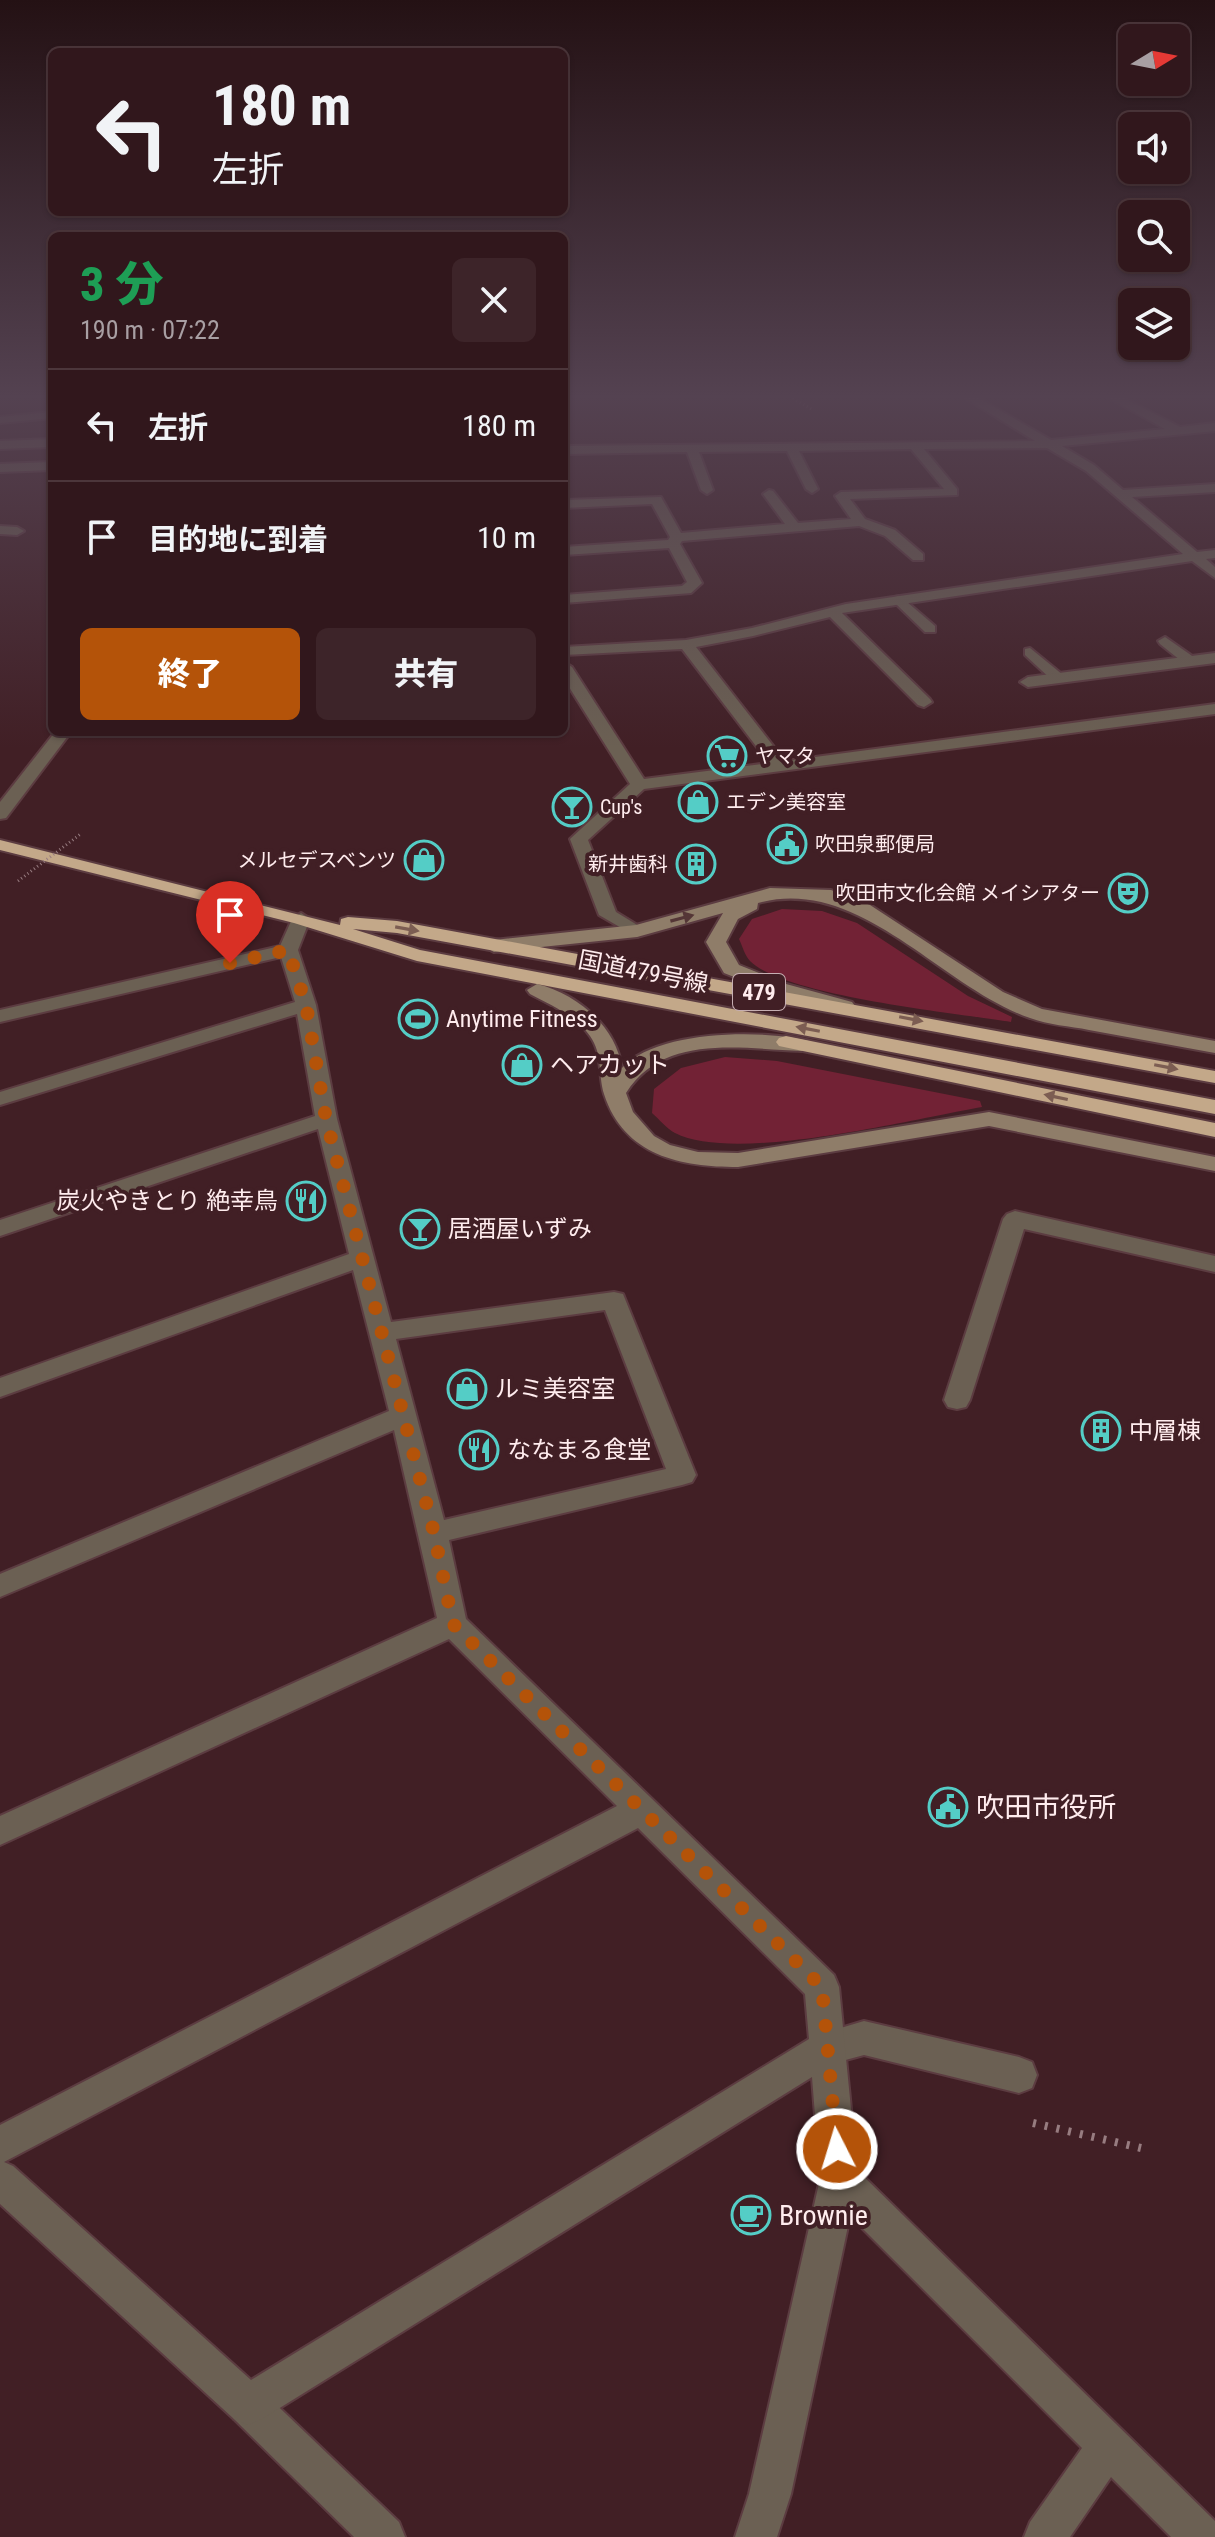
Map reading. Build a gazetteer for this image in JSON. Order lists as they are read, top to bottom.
{
  "streets": {
    "highway": ["国道479号線", "479"]
  },
  "crossings": [
    ["国道479号線", "479"]
  ],
  "places": {
    "supermarket": ["ヤマタ"],
    "shop": [
      "エデン美容室",
      "メルセデスベンツ",
      "ヘアカット",
      "ルミ美容室"
    ],
    "bar": ["Cup's", "居酒屋いずみ"],
    "public building": ["吹田泉郵便局", "吹田市役所"],
    "building": ["新井歯科", "中層棟"],
    "theatre": ["吹田市文化会館 メイシアター"],
    "sports": ["Anytime Fitness"],
    "restaurant": ["炭火やきとり 絶幸鳥", "ななまる食堂"],
    "cafe": ["Brownie"]
  },
  "north": "right",
  "page": {
    "turn": ["180 m", "左折"],
    "heading": ["3 分", "190 m · 07:22"],
    "list": [
      {
        "name": "左折",
        "value": "180 m"
      },
      {
        "name": "目的地に到着",
        "value": "10 m"
      }
    ],
    "buttons": ["終了", "共有"]
  }
}
